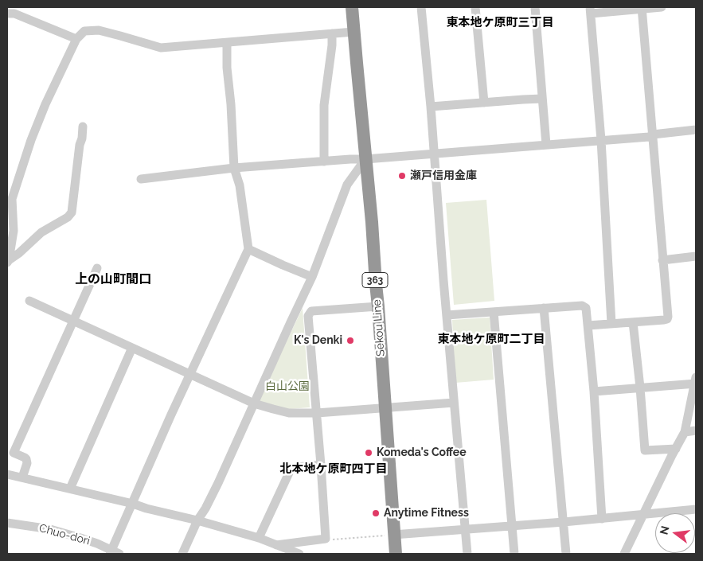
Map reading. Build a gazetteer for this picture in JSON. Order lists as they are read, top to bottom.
{
  "streets": {
    "highway": ["363", "Sekou Line"],
    "street": ["Chuo-dori"]
  },
  "districts": [
    "東本地ケ原町三丁目",
    "上の山町間口",
    "東本地ケ原町二丁目",
    "北本地ケ原町四丁目"
  ],
  "parks": ["白山公園"],
  "places": [
    "瀬戸信用金庫",
    "K's Denki",
    "Komeda's Coffee",
    "Anytime Fitness"
  ],
  "north": "left"
}
